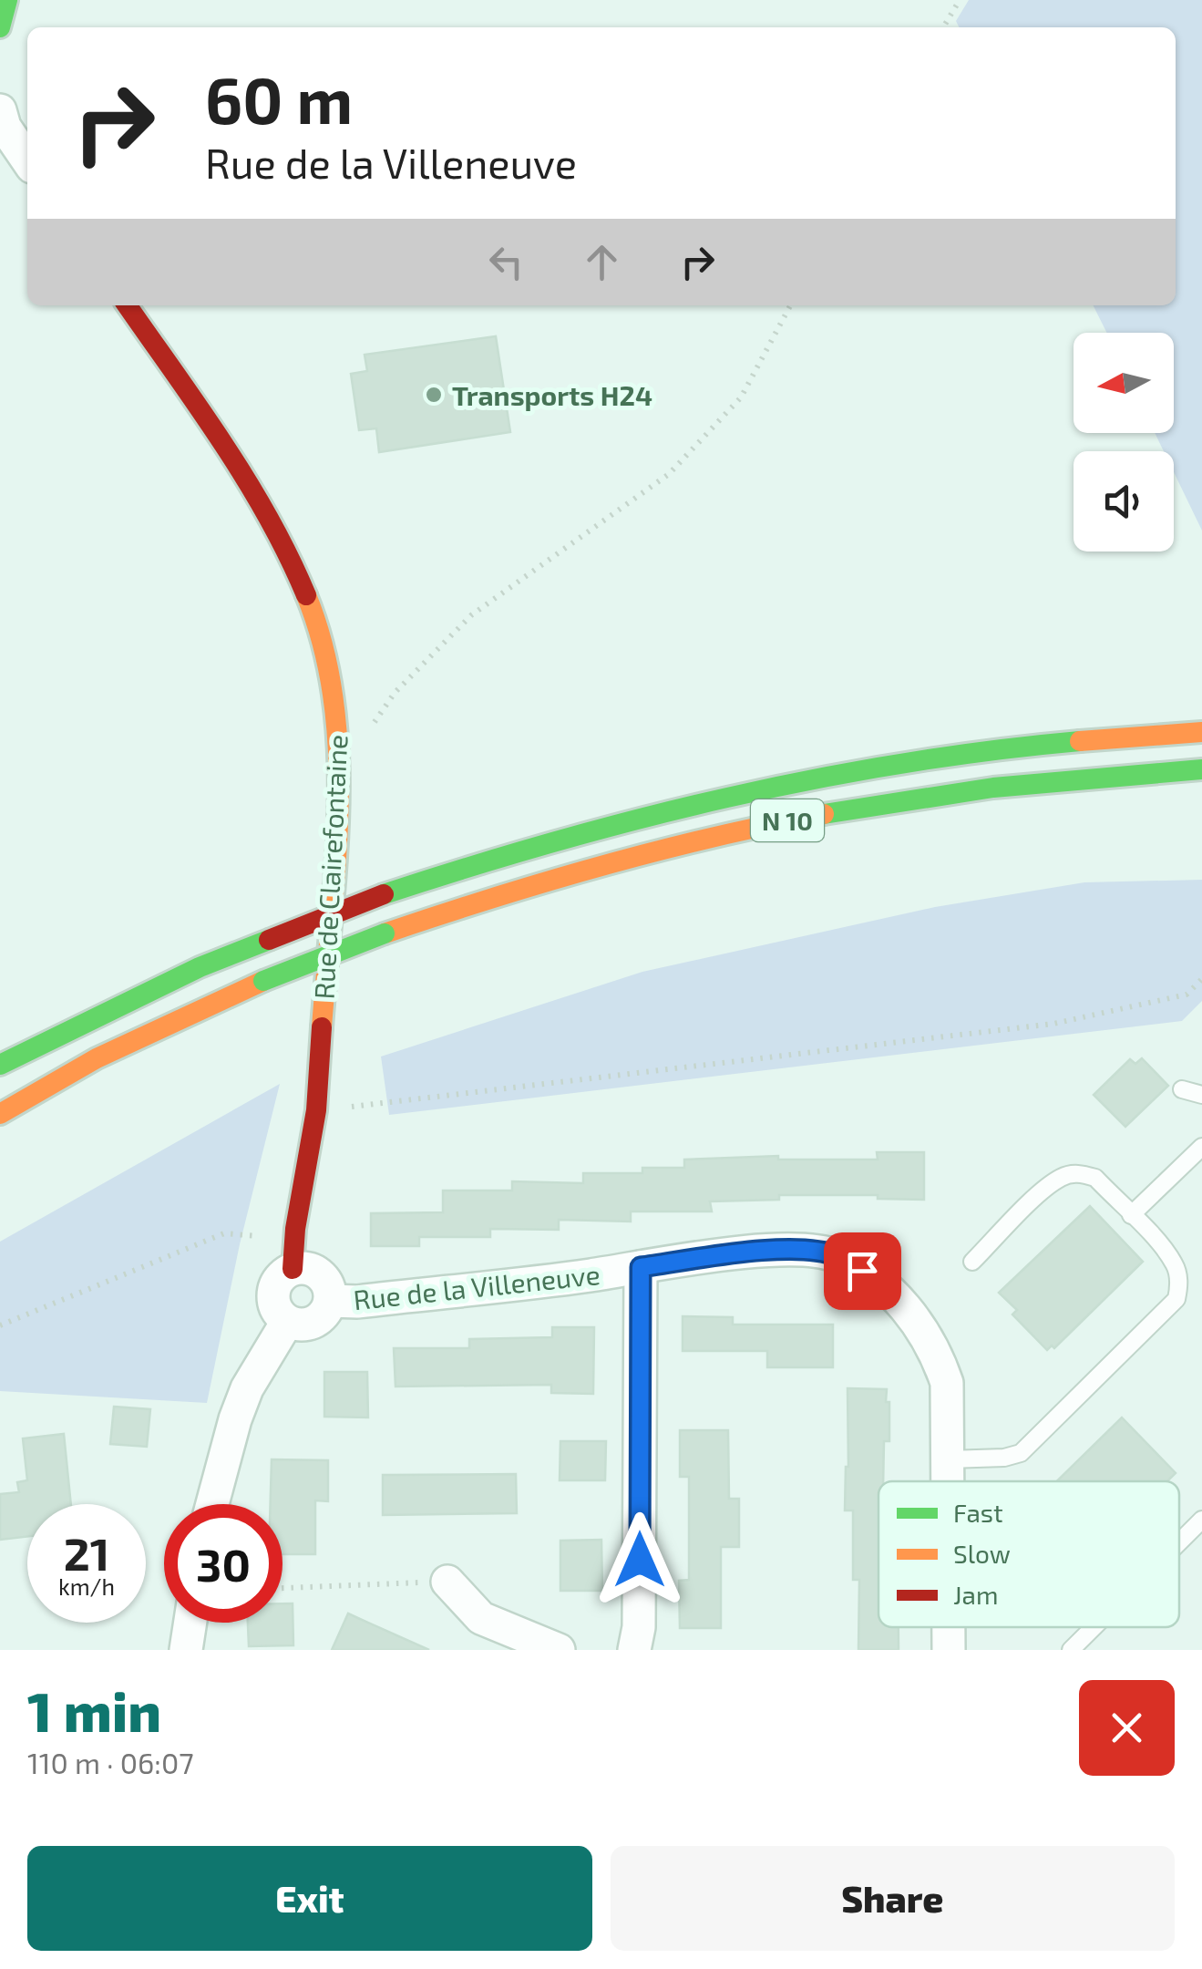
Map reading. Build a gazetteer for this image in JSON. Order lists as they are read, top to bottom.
{
  "streets": {
    "main road": ["N 10", "Rue de Clairefontaine"],
    "street": ["Rue de la Villeneuve"]
  },
  "crossings": [
    ["Rue de Clairefontaine", "Rue de la Villeneuve"]
  ],
  "places": ["Transports H24"],
  "legend": ["Fast", "Slow", "Jam"],
  "north": "left",
  "page": {
    "turn": ["60 m", "Rue de la Villeneuve"],
    "speed": "21 km/h",
    "limit": "30",
    "heading": ["1 min", "110 m · 06:07"],
    "buttons": ["Exit", "Share"]
  }
}
